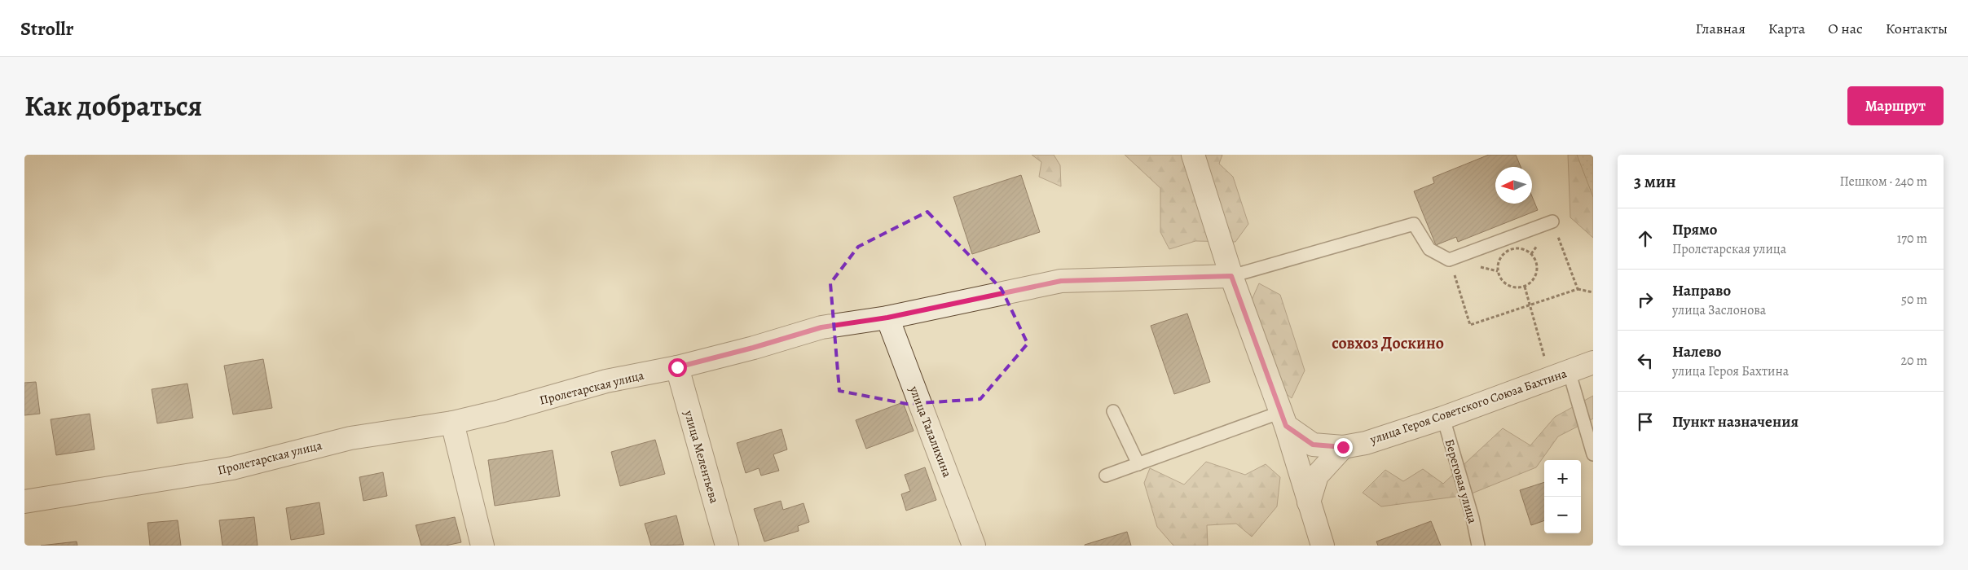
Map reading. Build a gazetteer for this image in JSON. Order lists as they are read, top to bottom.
{
  "streets": {
    "street": [
      "Пролетарская улица",
      "улица Героя Советского Союза Бахтина",
      "улица Талалихина",
      "улица Мелентьева"
    ],
    "lane": ["Береговая улица"]
  },
  "crossings": [
    ["Пролетарская улица", "улица Талалихина"],
    ["Пролетарская улица", "улица Мелентьева"],
    ["улица Героя Советского Союза Бахтина", "Береговая улица"]
  ],
  "districts": ["совхоз Доскино"],
  "north": "left",
  "page": {
    "header": "Strollr",
    "nav": [
      "Главная",
      "Карта",
      "О нас",
      "Контакты"
    ],
    "title": "Как добраться",
    "buttons": "Маршрут",
    "heading": ["3 мин", "Пешком · 240 m"],
    "list": [
      ["Прямо", "Пролетарская улица", "170 m"],
      ["Направо", "улица Заслонова", "50 m"],
      ["Налево", "улица Героя Бахтина", "20 m"],
      "Пункт назначения"
    ],
    "map_buttons": ["+", "−"]
  }
}
